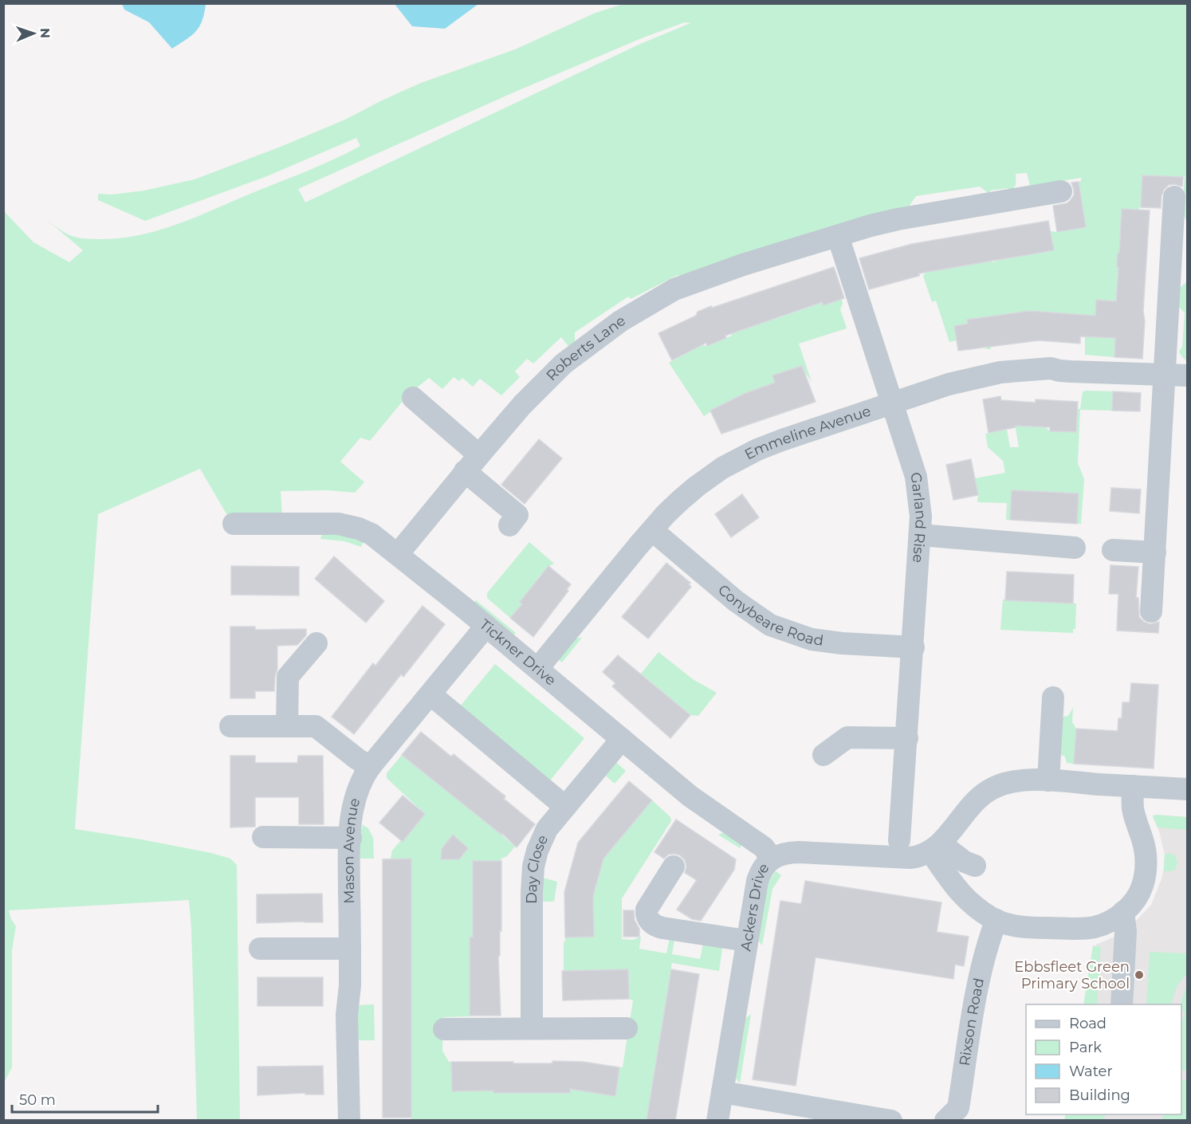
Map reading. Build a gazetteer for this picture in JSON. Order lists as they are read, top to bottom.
{
  "streets": {
    "street": [
      "Roberts Lane",
      "Emmeline Avenue",
      "Garland Rise",
      "Conybeare Road",
      "Tickner Drive",
      "Mason Avenue",
      "Day Close",
      "Ackers Drive",
      "Rixson Road"
    ]
  },
  "crossings": [
    ["Roberts Lane", "Garland Rise"],
    ["Roberts Lane", "Tickner Drive"],
    ["Emmeline Avenue", "Garland Rise"],
    ["Emmeline Avenue", "Conybeare Road"],
    ["Emmeline Avenue", "Tickner Drive"],
    ["Garland Rise", "Conybeare Road"],
    ["Tickner Drive", "Mason Avenue"],
    ["Tickner Drive", "Day Close"],
    ["Tickner Drive", "Ackers Drive"]
  ],
  "places": ["Ebbsfleet Green Primary School"],
  "legend": [
    "Road",
    "Park",
    "Water",
    "Building"
  ],
  "scale_bar": "50 m",
  "north": "right"
}
